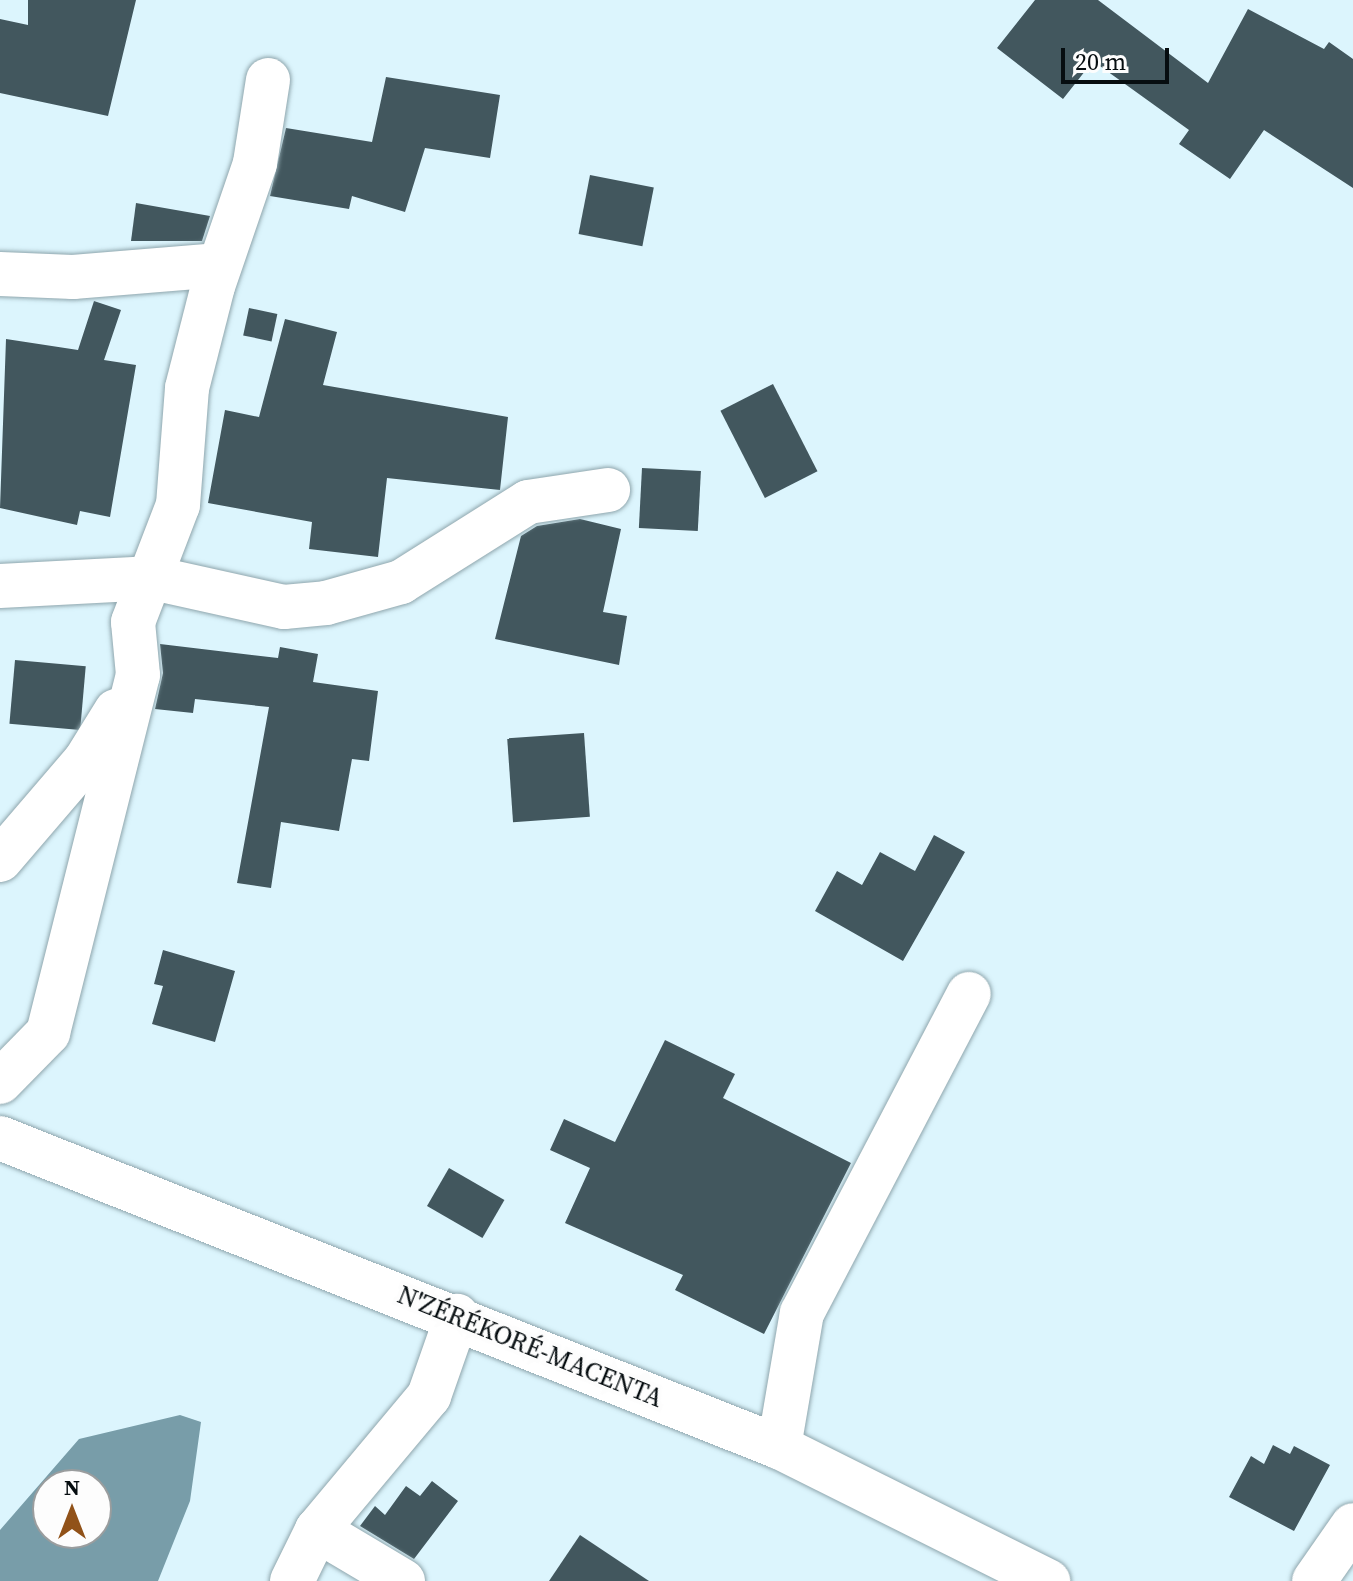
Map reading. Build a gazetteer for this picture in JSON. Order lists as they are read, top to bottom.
{
  "streets": {
    "main road": ["N'ZÉRÉKORÉ-MACENTA"]
  },
  "scale_bar": "20 m",
  "north": "top"
}
